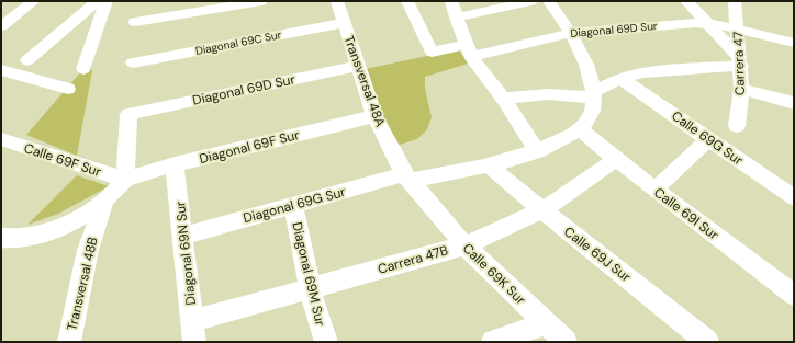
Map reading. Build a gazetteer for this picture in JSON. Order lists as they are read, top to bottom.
{
  "streets": {
    "street": [
      "Diagonal 69D Sur",
      "Diagonal 69C Sur",
      "Carrera 47",
      "Transversal 48A",
      "Calle 69G Sur",
      "Diagonal 69F Sur",
      "Calle 69F Sur",
      "Diagonal 69G Sur",
      "Calle 69I Sur",
      "Diagonal 69N Sur",
      "Calle 69J Sur",
      "Carrera 47B",
      "Diagonal 69M Sur",
      "Calle 69K Sur",
      "Transversal 48B"
    ]
  },
  "crossings": [
    ["Diagonal 69D Sur", "Carrera 47"],
    ["Diagonal 69D Sur", "Transversal 48A"],
    ["Diagonal 69D Sur", "Diagonal 69F Sur"],
    ["Diagonal 69D Sur", "Calle 69F Sur"],
    ["Diagonal 69C Sur", "Transversal 48A"],
    ["Transversal 48A", "Diagonal 69F Sur"],
    ["Transversal 48A", "Diagonal 69G Sur"],
    ["Transversal 48A", "Calle 69K Sur"],
    ["Diagonal 69F Sur", "Calle 69F Sur"],
    ["Diagonal 69F Sur", "Diagonal 69N Sur"],
    ["Diagonal 69G Sur", "Calle 69I Sur"],
    ["Diagonal 69G Sur", "Diagonal 69N Sur"],
    ["Diagonal 69G Sur", "Calle 69J Sur"],
    ["Diagonal 69G Sur", "Diagonal 69M Sur"],
    ["Diagonal 69G Sur", "Calle 69K Sur"],
    ["Calle 69I Sur", "Carrera 47B"],
    ["Diagonal 69N Sur", "Carrera 47B"],
    ["Calle 69J Sur", "Carrera 47B"],
    ["Carrera 47B", "Diagonal 69M Sur"],
    ["Carrera 47B", "Calle 69K Sur"]
  ]
}
